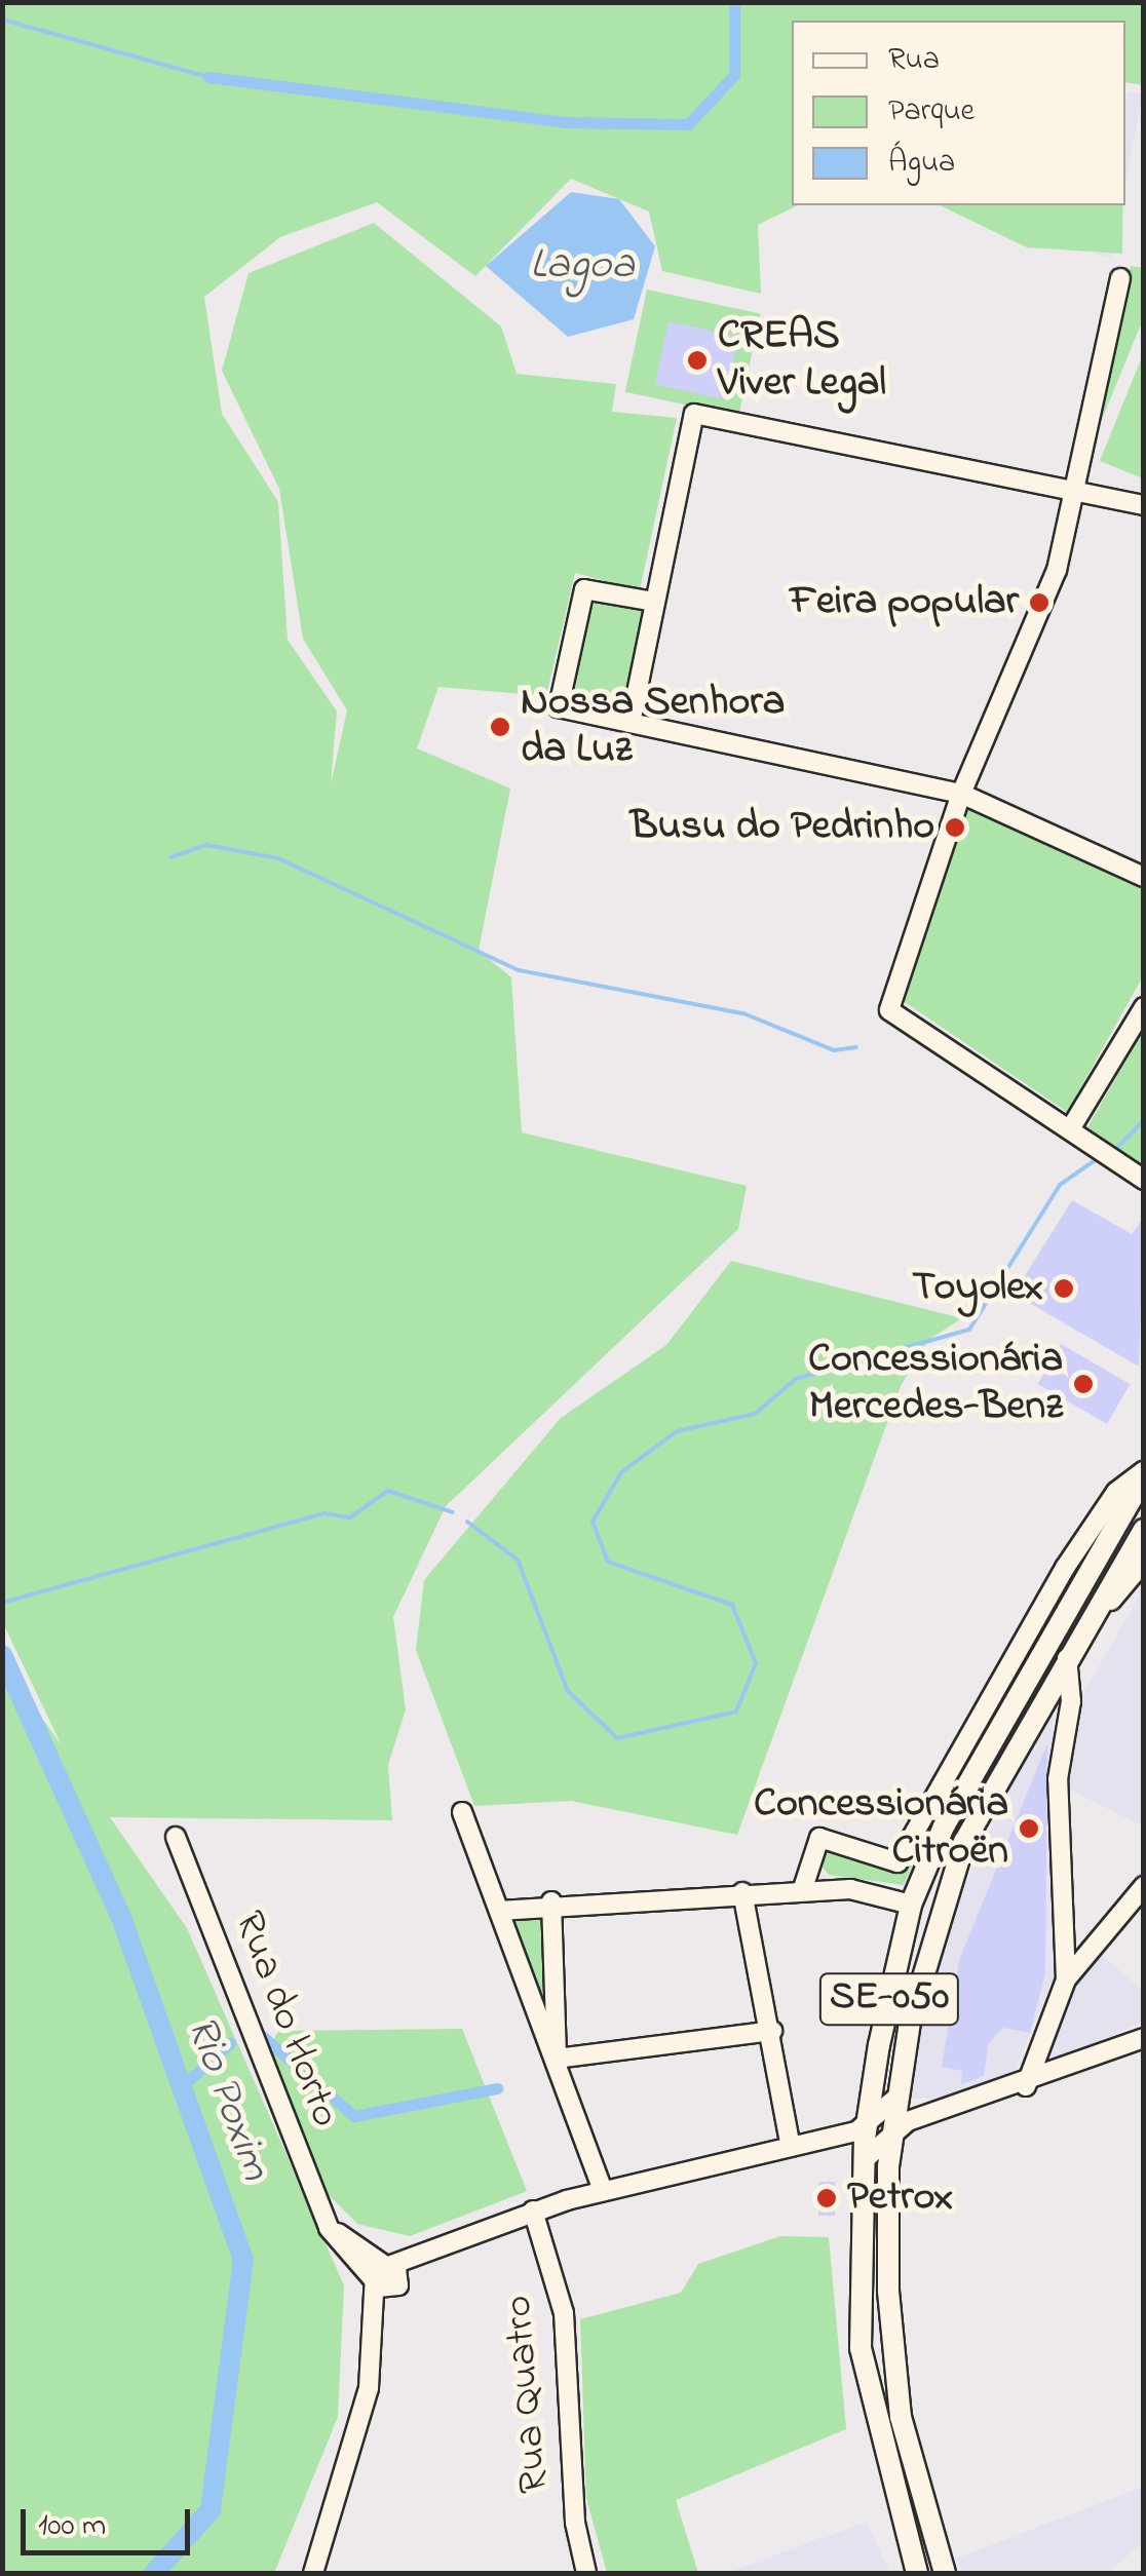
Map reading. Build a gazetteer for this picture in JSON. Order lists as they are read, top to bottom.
{
  "streets": {
    "main road": ["SE-050"],
    "street": ["Rua do Horto", "Rua Quatro"]
  },
  "water": ["Lagoa", "Rio Poxim"],
  "places": [
    "CREAS Viver Legal",
    "Feira popular",
    "Nossa Senhora da Luz",
    "Busu do Pedrinho",
    "Toyolex",
    "Concessionária Mercedes-Benz",
    "Concessionária Citroën",
    "Petrox"
  ],
  "legend": ["Rua", "Parque", "Água"],
  "scale_bar": "100 m"
}
